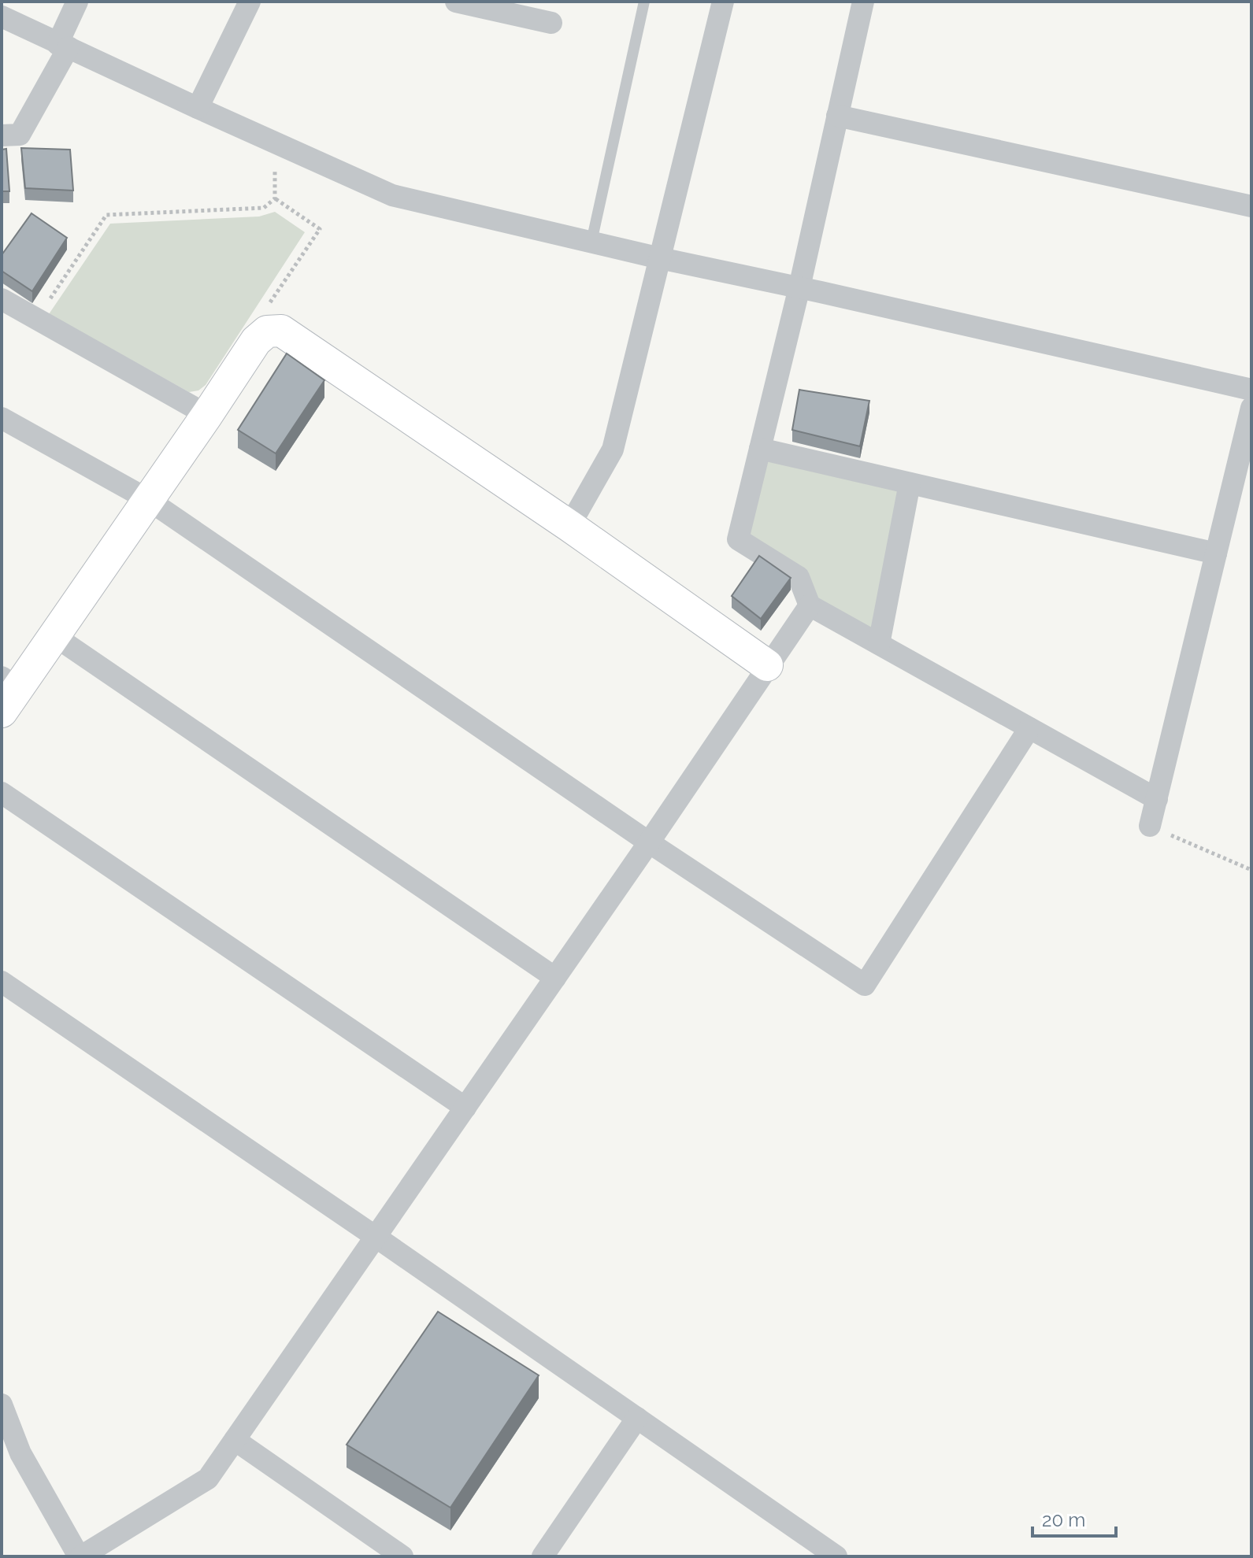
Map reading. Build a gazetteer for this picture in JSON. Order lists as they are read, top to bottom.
{
  "scale_bar": "20 m"
}
